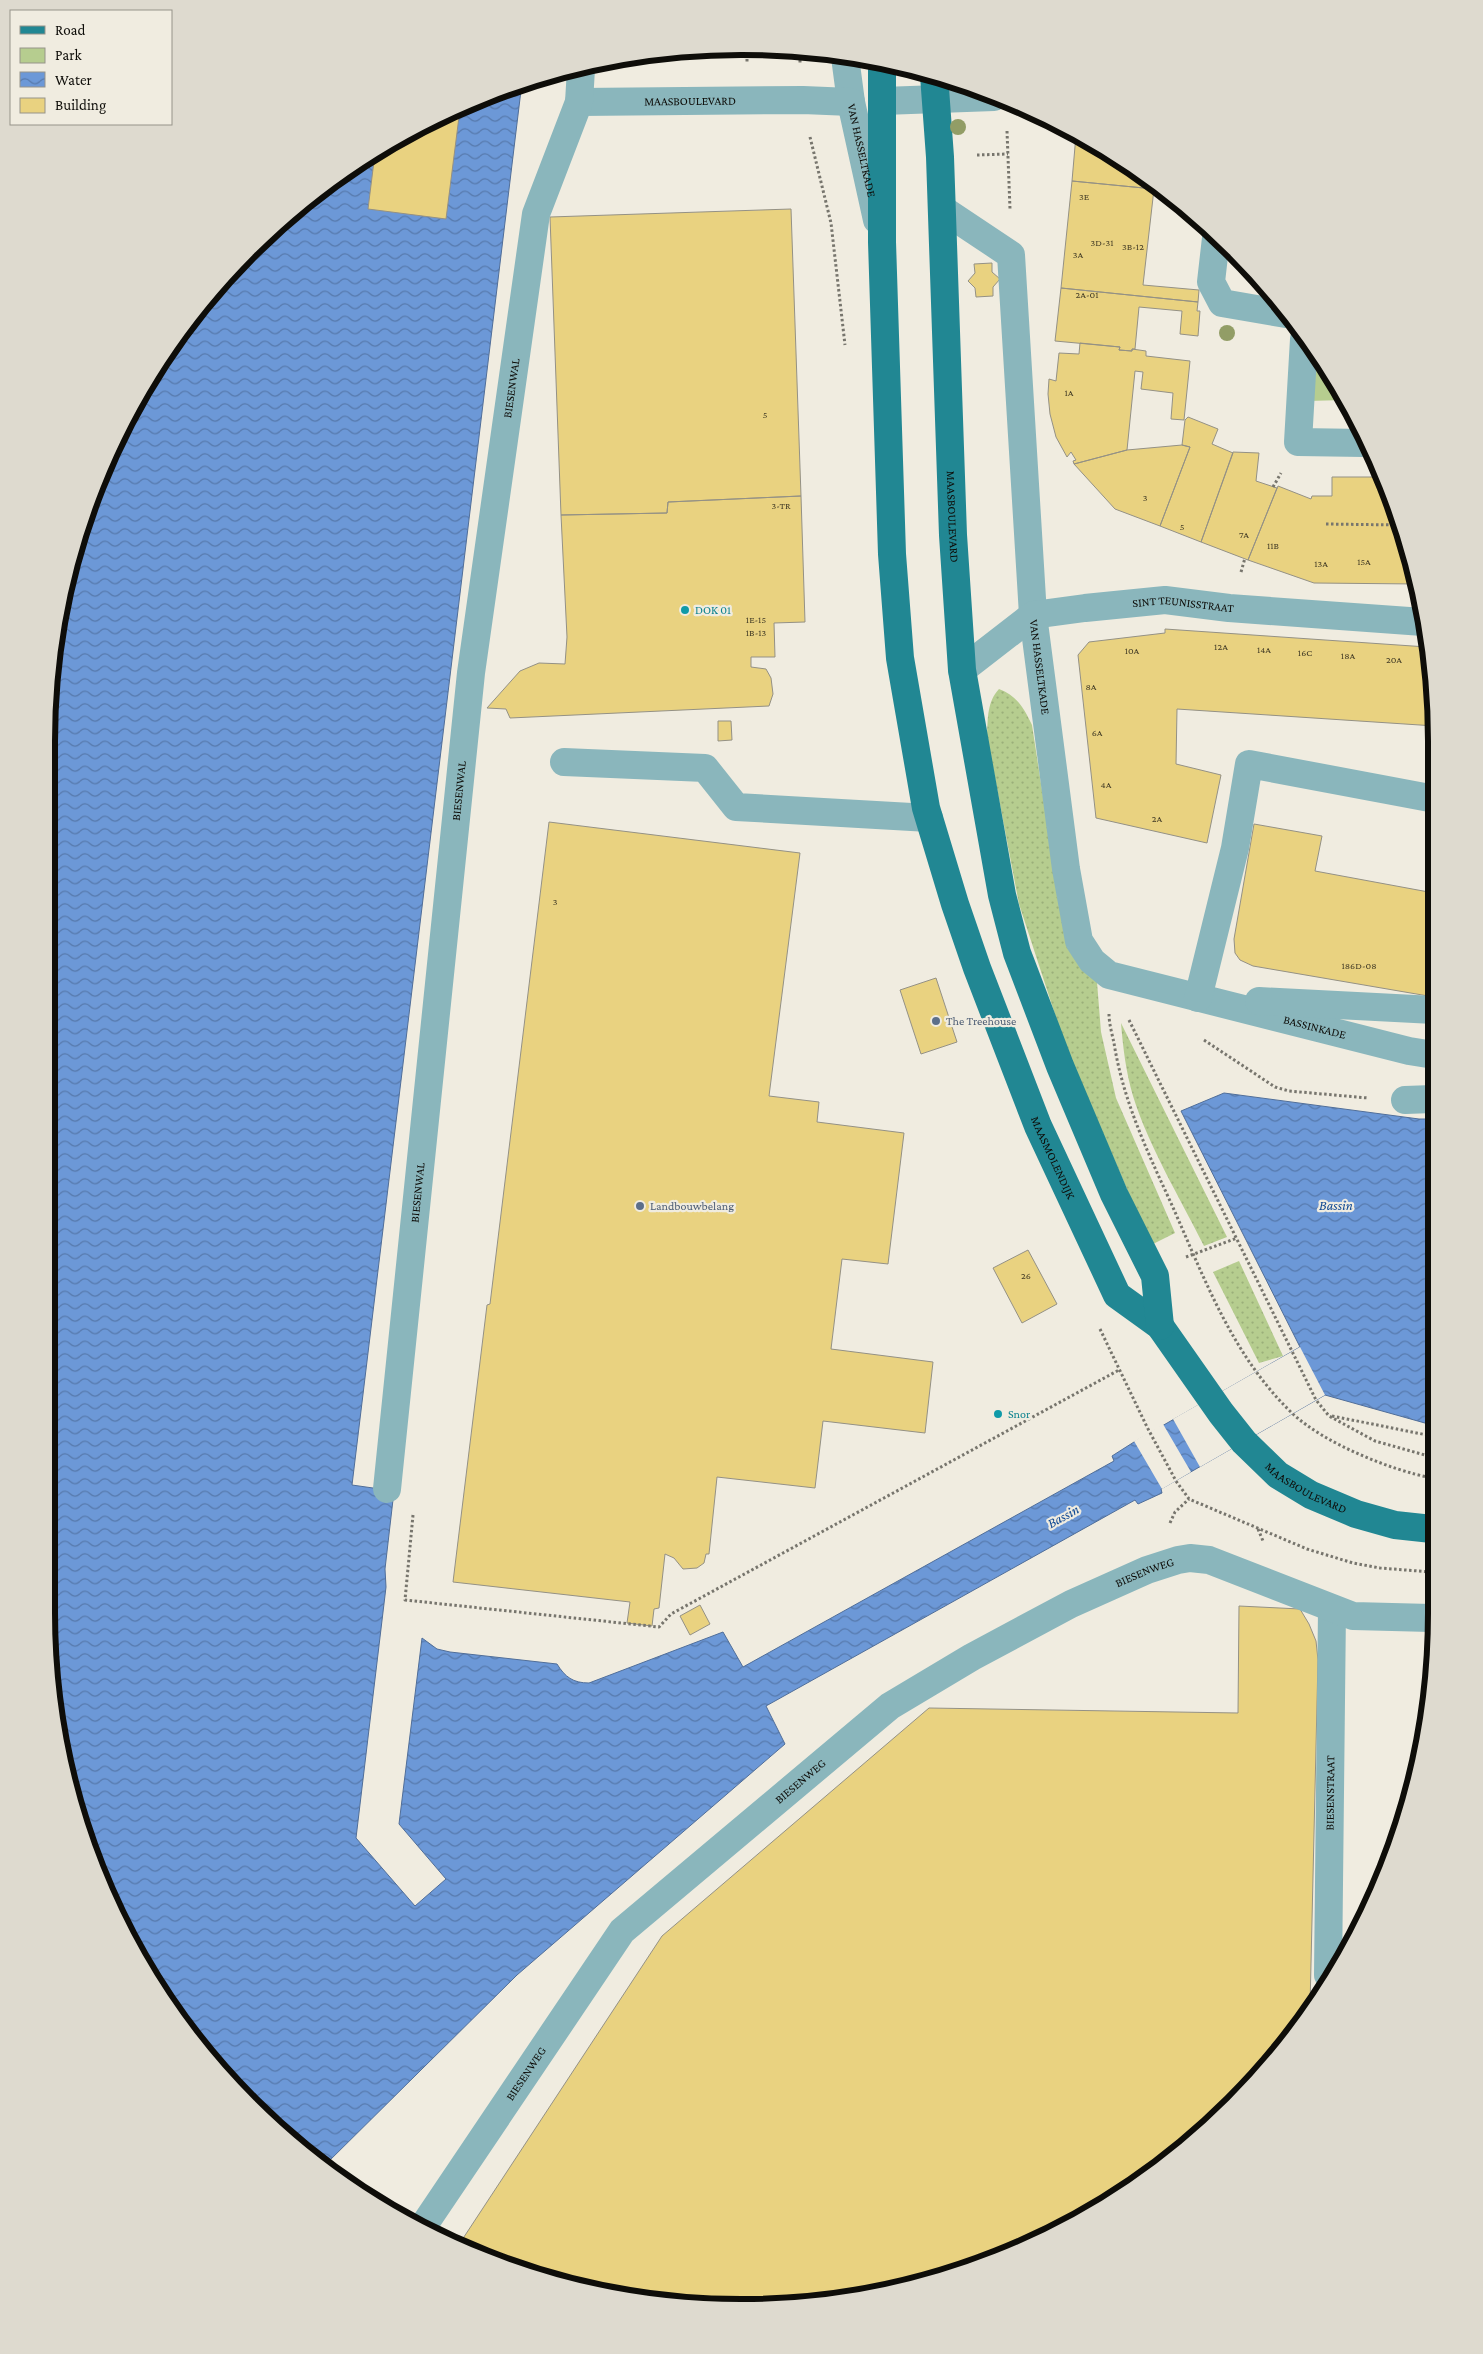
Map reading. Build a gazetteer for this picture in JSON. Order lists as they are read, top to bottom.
{
  "streets": {
    "main road": ["MAASBOULEVARD", "MAASMOLENDIJK"],
    "street": [
      "VAN HASSELTKADE",
      "BIESENWAL",
      "SINT TEUNISSTRAAT",
      "BASSINKADE",
      "BIESENWEG",
      "BIESENSTRAAT"
    ]
  },
  "crossings": [
    ["MAASBOULEVARD", "VAN HASSELTKADE"],
    ["MAASBOULEVARD", "BIESENWAL"],
    ["MAASBOULEVARD", "MAASMOLENDIJK"],
    ["VAN HASSELTKADE", "SINT TEUNISSTRAAT"],
    ["VAN HASSELTKADE", "BASSINKADE"],
    ["BIESENWEG", "BIESENSTRAAT"]
  ],
  "water": ["Bassin"],
  "places": [
    "DOK 01",
    "The Treehouse",
    "Landbouwbelang",
    "Snor"
  ],
  "house_numbers": [
    "3E",
    "3D-31",
    "3B-12",
    "3A",
    "2A-01",
    "1A",
    "5",
    "3",
    "3-TR",
    "5",
    "7A",
    "11B",
    "15A",
    "13A",
    "1E-15",
    "1B-13",
    "12A",
    "14A",
    "10A",
    "16C",
    "18A",
    "20A",
    "8A",
    "6A",
    "4A",
    "2A",
    "3",
    "186D-08",
    "26"
  ],
  "legend": [
    "Road",
    "Park",
    "Water",
    "Building"
  ]
}
